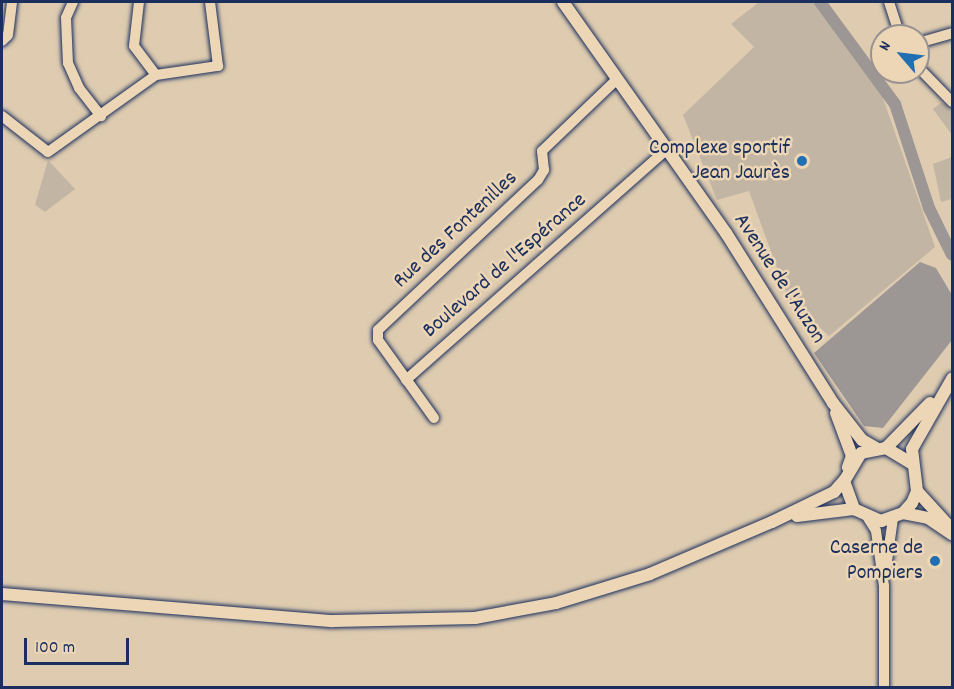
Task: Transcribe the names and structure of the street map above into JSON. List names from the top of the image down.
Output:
{
  "streets": {
    "main road": ["Avenue de l'Auzon"],
    "street": ["Rue des Fontenilles", "Boulevard de l'Espérance"]
  },
  "crossings": [
    ["Rue des Fontenilles", "Boulevard de l'Espérance"],
    ["Rue des Fontenilles", "Avenue de l'Auzon"],
    ["Boulevard de l'Espérance", "Avenue de l'Auzon"]
  ],
  "places": ["Complexe sportif Jean Jaurès", "Caserne de Pompiers"],
  "scale_bar": "100 m",
  "north": "top left"
}
